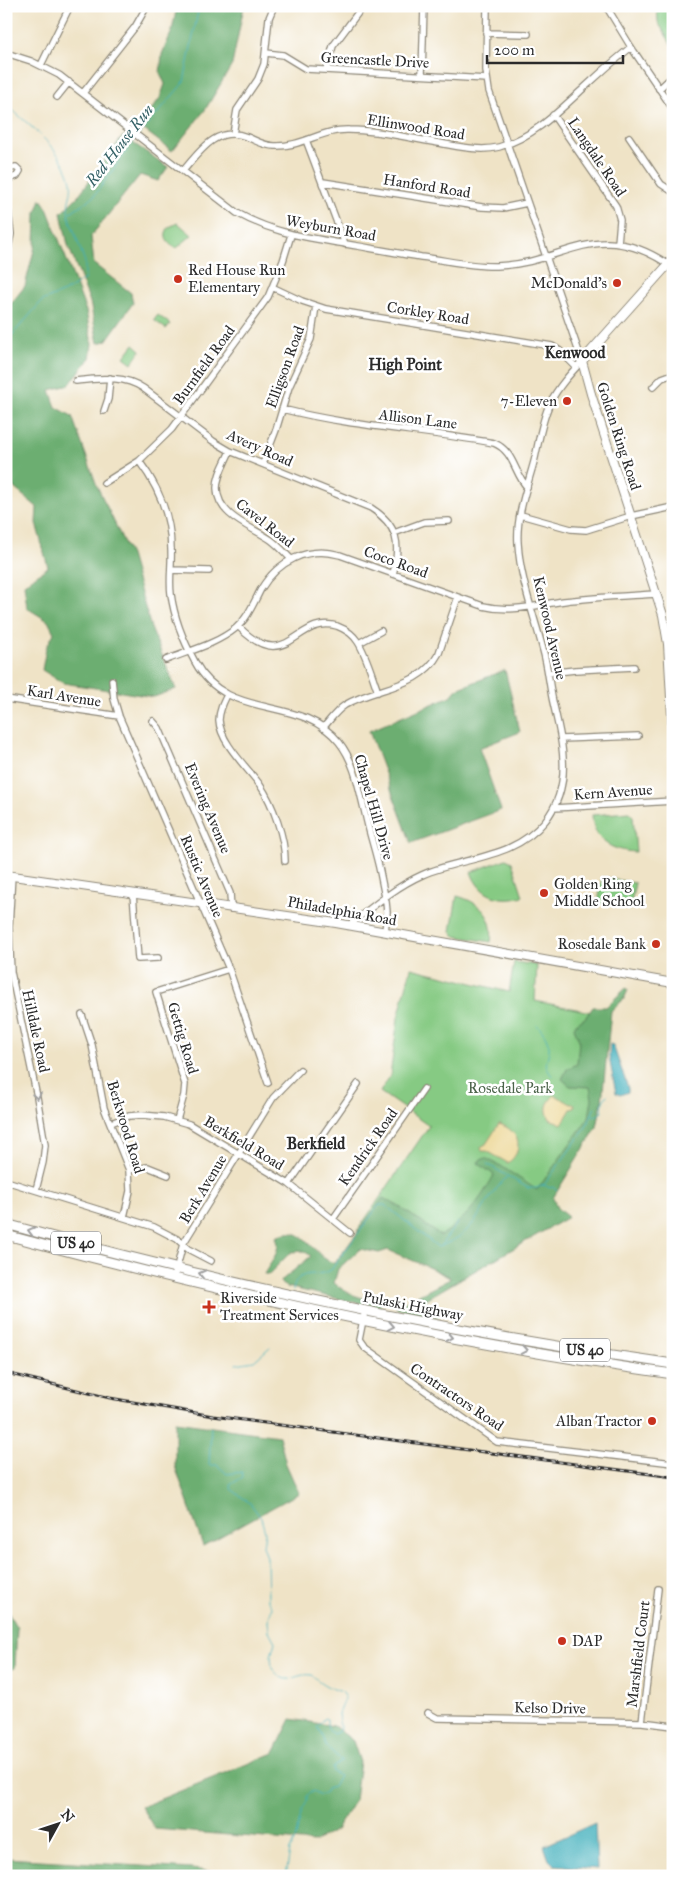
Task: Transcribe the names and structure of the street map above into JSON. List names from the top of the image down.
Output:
{
  "streets": {
    "highway": ["US 40", "Pulaski Highway"],
    "main road": ["Golden Ring Road", "Kenwood Avenue", "Philadelphia Road"],
    "street": [
      "Greencastle Drive",
      "Ellinwood Road",
      "Langdale Road",
      "Hanford Road",
      "Weyburn Road",
      "Corkley Road",
      "Burnfield Road",
      "Elligson Road",
      "Allison Lane",
      "Avery Road",
      "Cavel Road",
      "Coco Road",
      "Karl Avenue",
      "Kern Avenue",
      "Chapel Hill Drive",
      "Evering Avenue",
      "Rustic Avenue",
      "Hilldale Road",
      "Gettig Road",
      "Berkwood Road",
      "Berkfield Road",
      "Kendrick Road",
      "Berk Avenue",
      "Contractors Road",
      "Marshfield Court",
      "Kelso Drive"
    ]
  },
  "crossings": [
    ["Greencastle Drive", "Golden Ring Road"],
    ["Ellinwood Road", "Langdale Road"],
    ["Ellinwood Road", "Golden Ring Road"],
    ["Langdale Road", "Weyburn Road"],
    ["Hanford Road", "Golden Ring Road"],
    ["Weyburn Road", "Burnfield Road"],
    ["Weyburn Road", "Golden Ring Road"],
    ["Weyburn Road", "Kenwood Avenue"],
    ["Corkley Road", "Burnfield Road"],
    ["Corkley Road", "Elligson Road"],
    ["Corkley Road", "Golden Ring Road"],
    ["Corkley Road", "Kenwood Avenue"],
    ["Burnfield Road", "Avery Road"],
    ["Burnfield Road", "Chapel Hill Drive"],
    ["Elligson Road", "Allison Lane"],
    ["Elligson Road", "Avery Road"],
    ["Allison Lane", "Kenwood Avenue"],
    ["Golden Ring Road", "Coco Road"],
    ["Golden Ring Road", "Kenwood Avenue"],
    ["Avery Road", "Cavel Road"],
    ["Cavel Road", "Coco Road"],
    ["Coco Road", "Kenwood Avenue"],
    ["Coco Road", "Chapel Hill Drive"],
    ["Kenwood Avenue", "Kern Avenue"],
    ["Kenwood Avenue", "Chapel Hill Drive"],
    ["Kenwood Avenue", "Philadelphia Road"],
    ["Karl Avenue", "Rustic Avenue"],
    ["Chapel Hill Drive", "Philadelphia Road"],
    ["Evering Avenue", "Philadelphia Road"],
    ["Rustic Avenue", "Philadelphia Road"],
    ["Rustic Avenue", "Gettig Road"],
    ["Philadelphia Road", "Hilldale Road"],
    ["Gettig Road", "Berkfield Road"],
    ["Berkwood Road", "Berkfield Road"],
    ["Berkfield Road", "Kendrick Road"],
    ["Berkfield Road", "Berk Avenue"],
    ["Berk Avenue", "Pulaski Highway"],
    ["Pulaski Highway", "Contractors Road"],
    ["Marshfield Court", "Kelso Drive"]
  ],
  "one_way": ["Hilldale Road"],
  "districts": ["Kenwood", "High Point", "Berkfield"],
  "water": ["Red House Run"],
  "parks": ["Rosedale Park"],
  "places": {
    "other": [
      "Red House Run Elementary",
      "McDonald's",
      "7-Eleven",
      "Golden Ring Middle School",
      "Rosedale Bank",
      "Alban Tractor",
      "DAP"
    ],
    "health": ["Riverside Treatment Services"]
  },
  "scale_bar": "200 m",
  "north": "top right"
}
